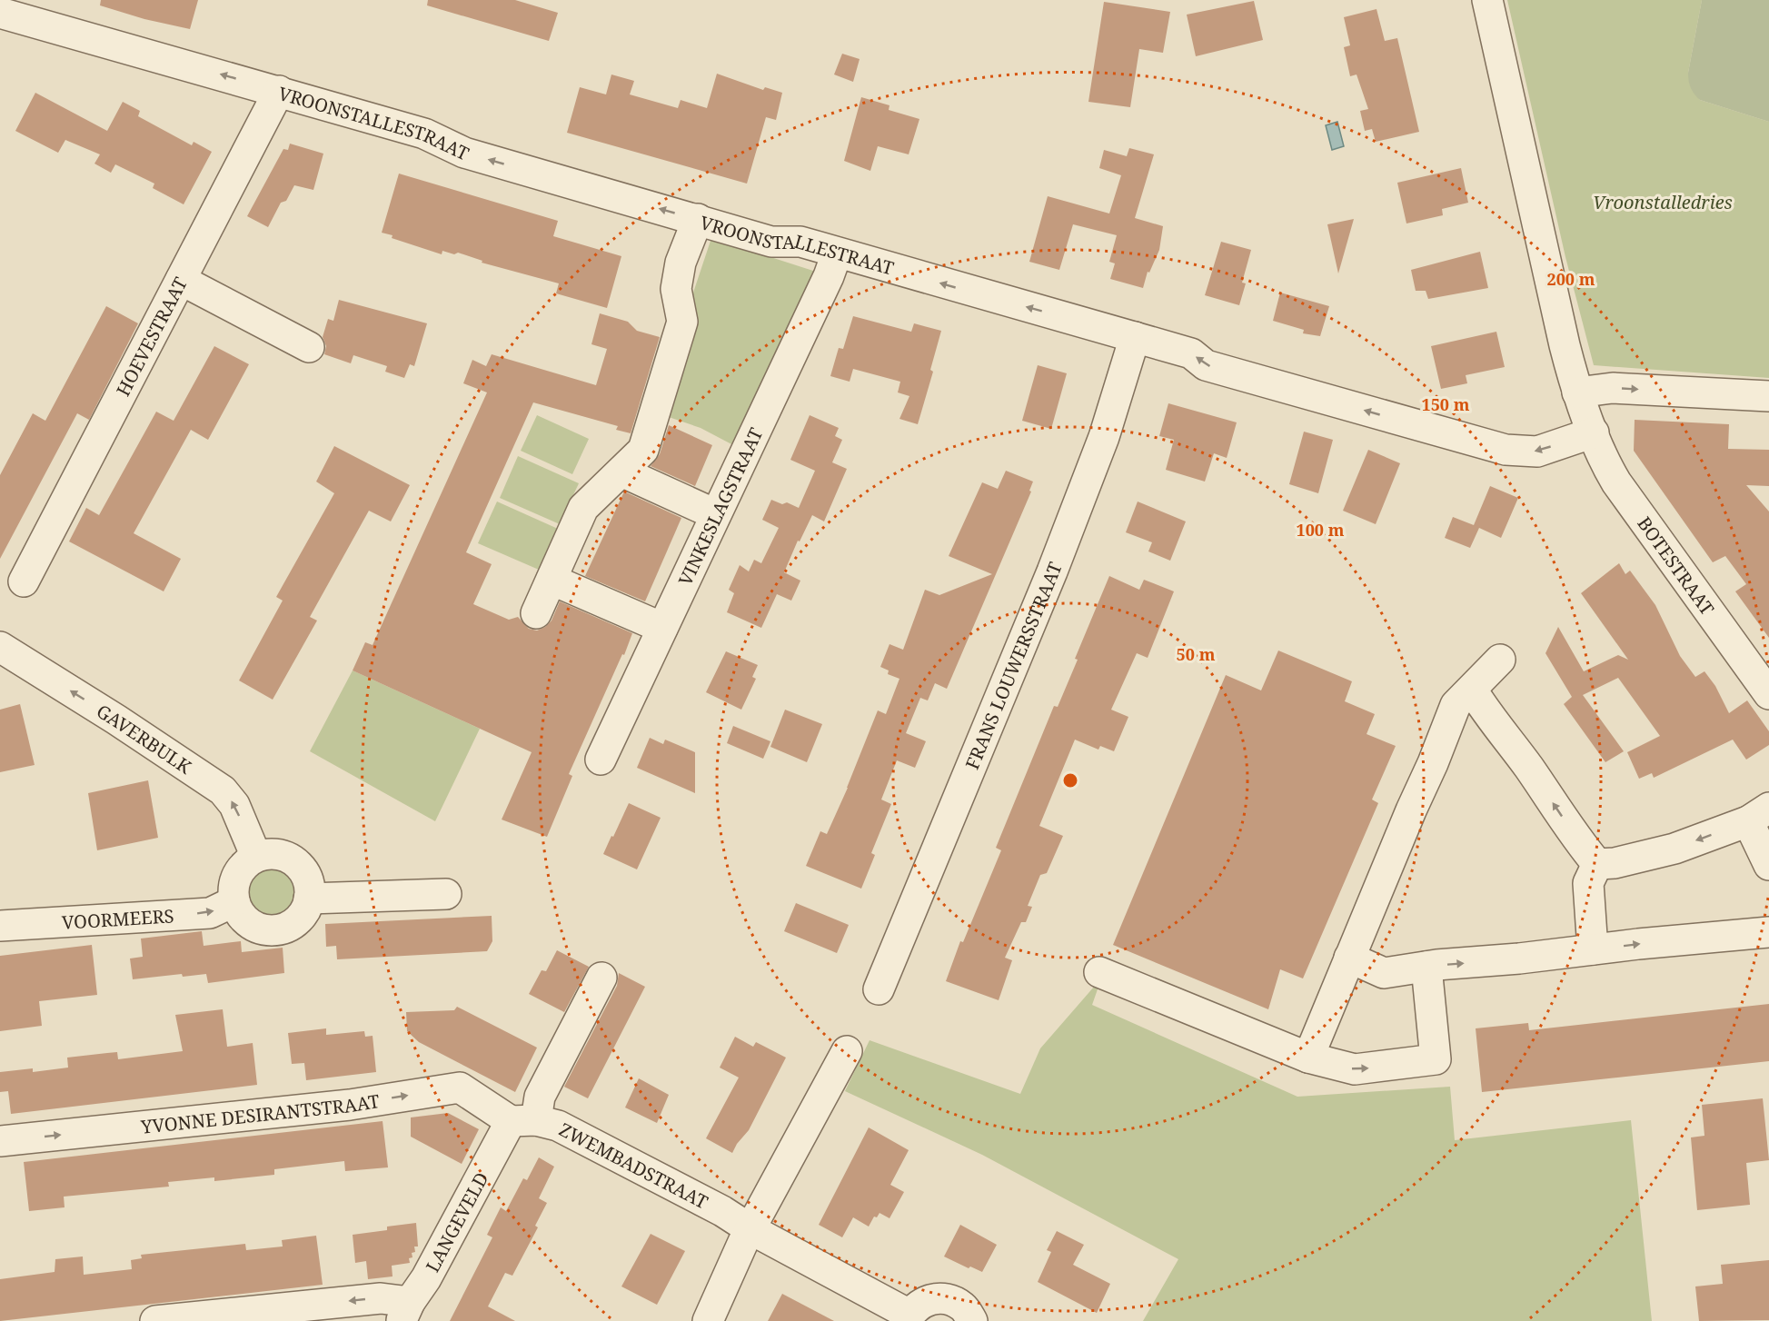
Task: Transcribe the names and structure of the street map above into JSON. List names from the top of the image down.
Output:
{
  "streets": {
    "street": [
      "VROONSTALLESTRAAT",
      "HOEVESTRAAT",
      "VINKESLAGSTRAAT",
      "BOTESTRAAT",
      "FRANS LOUWERSSTRAAT",
      "GAVERBULK",
      "VOORMEERS",
      "YVONNE DESIRANTSTRAAT",
      "ZWEMBADSTRAAT",
      "LANGEVELD"
    ]
  },
  "crossings": [
    ["VROONSTALLESTRAAT", "HOEVESTRAAT"],
    ["VROONSTALLESTRAAT", "VINKESLAGSTRAAT"],
    ["VROONSTALLESTRAAT", "BOTESTRAAT"],
    ["VROONSTALLESTRAAT", "FRANS LOUWERSSTRAAT"],
    ["GAVERBULK", "VOORMEERS"],
    ["YVONNE DESIRANTSTRAAT", "ZWEMBADSTRAAT"],
    ["YVONNE DESIRANTSTRAAT", "LANGEVELD"],
    ["ZWEMBADSTRAAT", "LANGEVELD"]
  ],
  "one_way": ["VROONSTALLESTRAAT", "GAVERBULK", "VOORMEERS"],
  "parks": ["Vroonstalledries"],
  "rings": [
    "200 m",
    "150 m",
    "100 m",
    "50 m"
  ]
}
